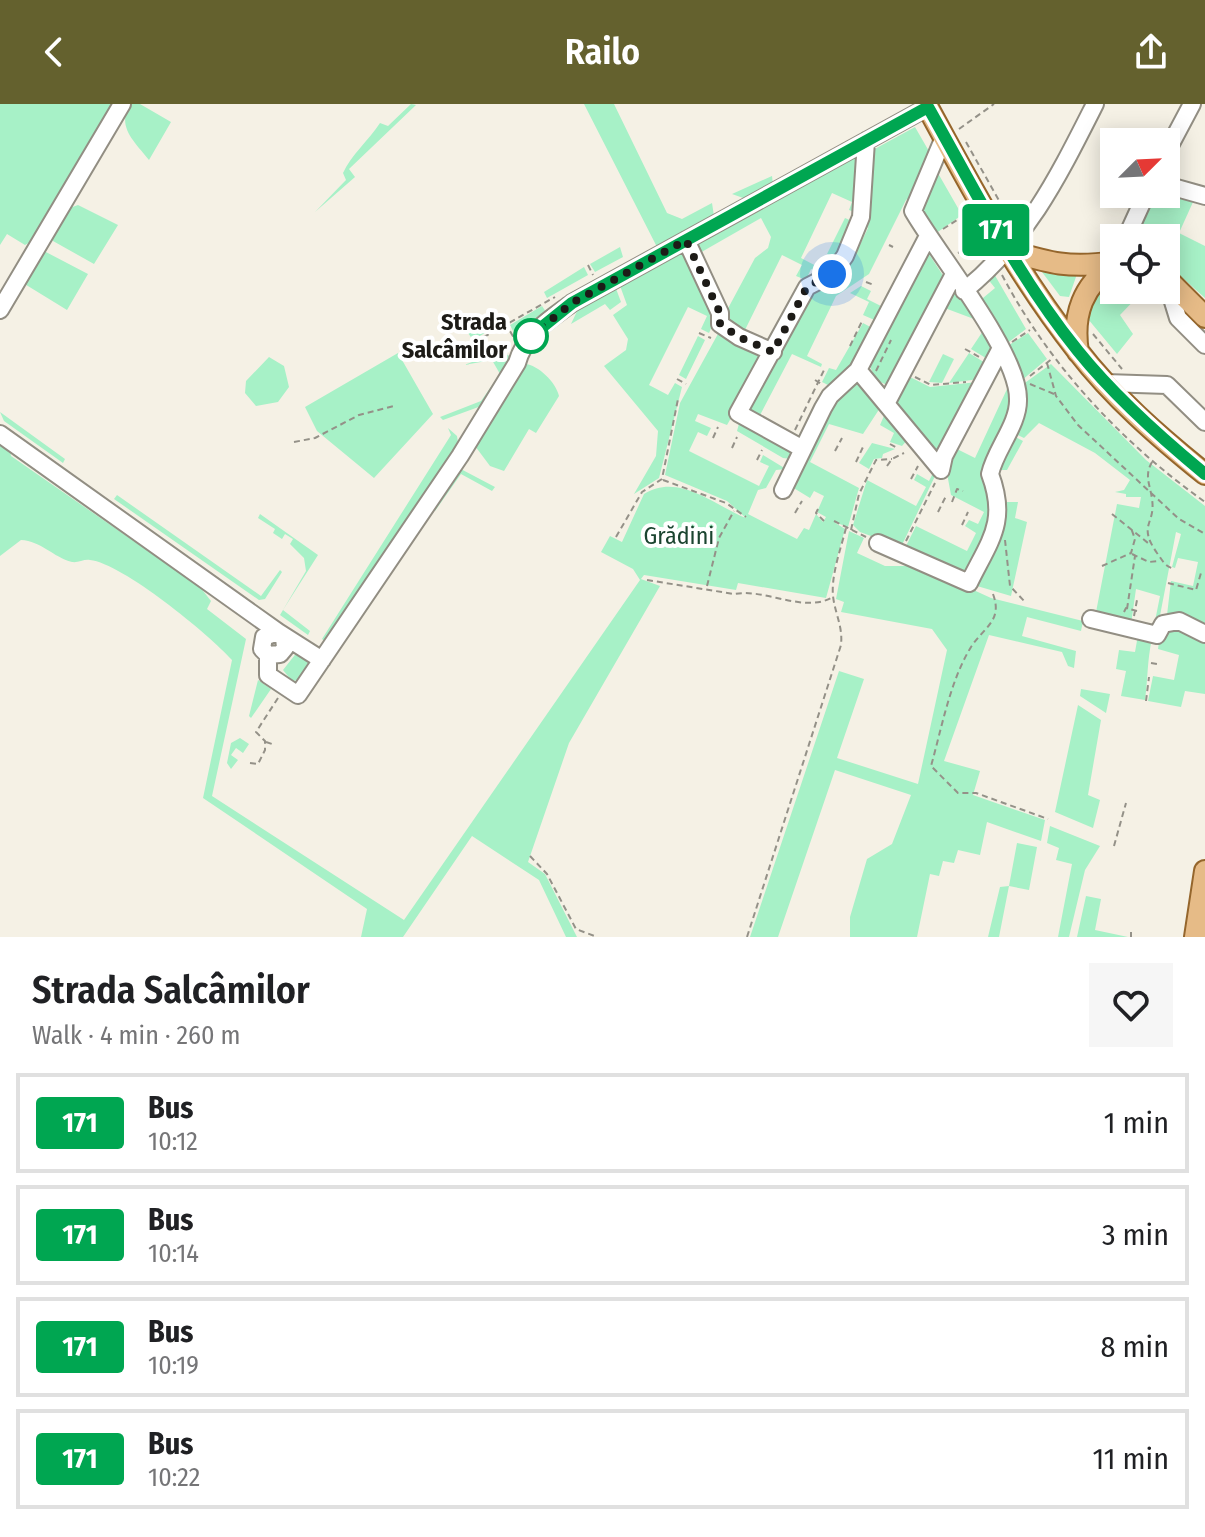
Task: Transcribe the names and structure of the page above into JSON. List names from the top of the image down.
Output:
{
  "parks": ["Grădini"],
  "places": ["Strada Salcâmilor"],
  "lines": ["bus line 171"],
  "north": "top right",
  "page": {
    "header": "Railo",
    "on_map": "171",
    "heading": ["Strada Salcâmilor", "Walk · 4 min · 260 m"],
    "list": [
      {
        "mark": "171",
        "name": "Bus",
        "note": "10:12",
        "value": "1 min"
      },
      {
        "mark": "171",
        "name": "Bus",
        "note": "10:14",
        "value": "3 min"
      },
      {
        "mark": "171",
        "name": "Bus",
        "note": "10:19",
        "value": "8 min"
      },
      {
        "mark": "171",
        "name": "Bus",
        "note": "10:22",
        "value": "11 min"
      }
    ]
  }
}
